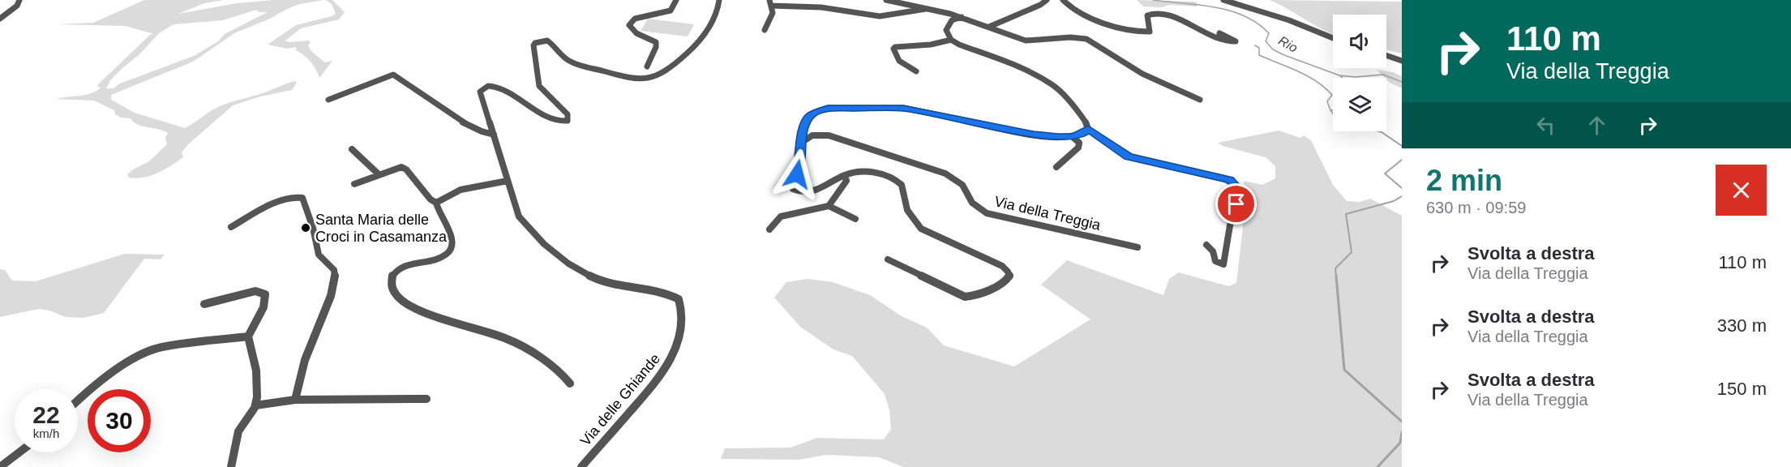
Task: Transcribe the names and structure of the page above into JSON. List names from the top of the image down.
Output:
{
  "streets": {
    "street": ["Via della Treggia", "Via delle Ghiande"]
  },
  "water": ["Rio"],
  "places": ["Santa Maria delle Croci in Casamanza"],
  "page": {
    "turn": ["110 m", "Via della Treggia"],
    "heading": ["2 min", "630 m · 09:59"],
    "list": [
      {
        "name": "Svolta a destra",
        "note": "Via della Treggia",
        "value": "110 m"
      },
      {
        "name": "Svolta a destra",
        "note": "Via della Treggia",
        "value": "330 m"
      },
      {
        "name": "Svolta a destra",
        "note": "Via della Treggia",
        "value": "150 m"
      }
    ],
    "speed": "22 km/h",
    "limit": "30"
  }
}
